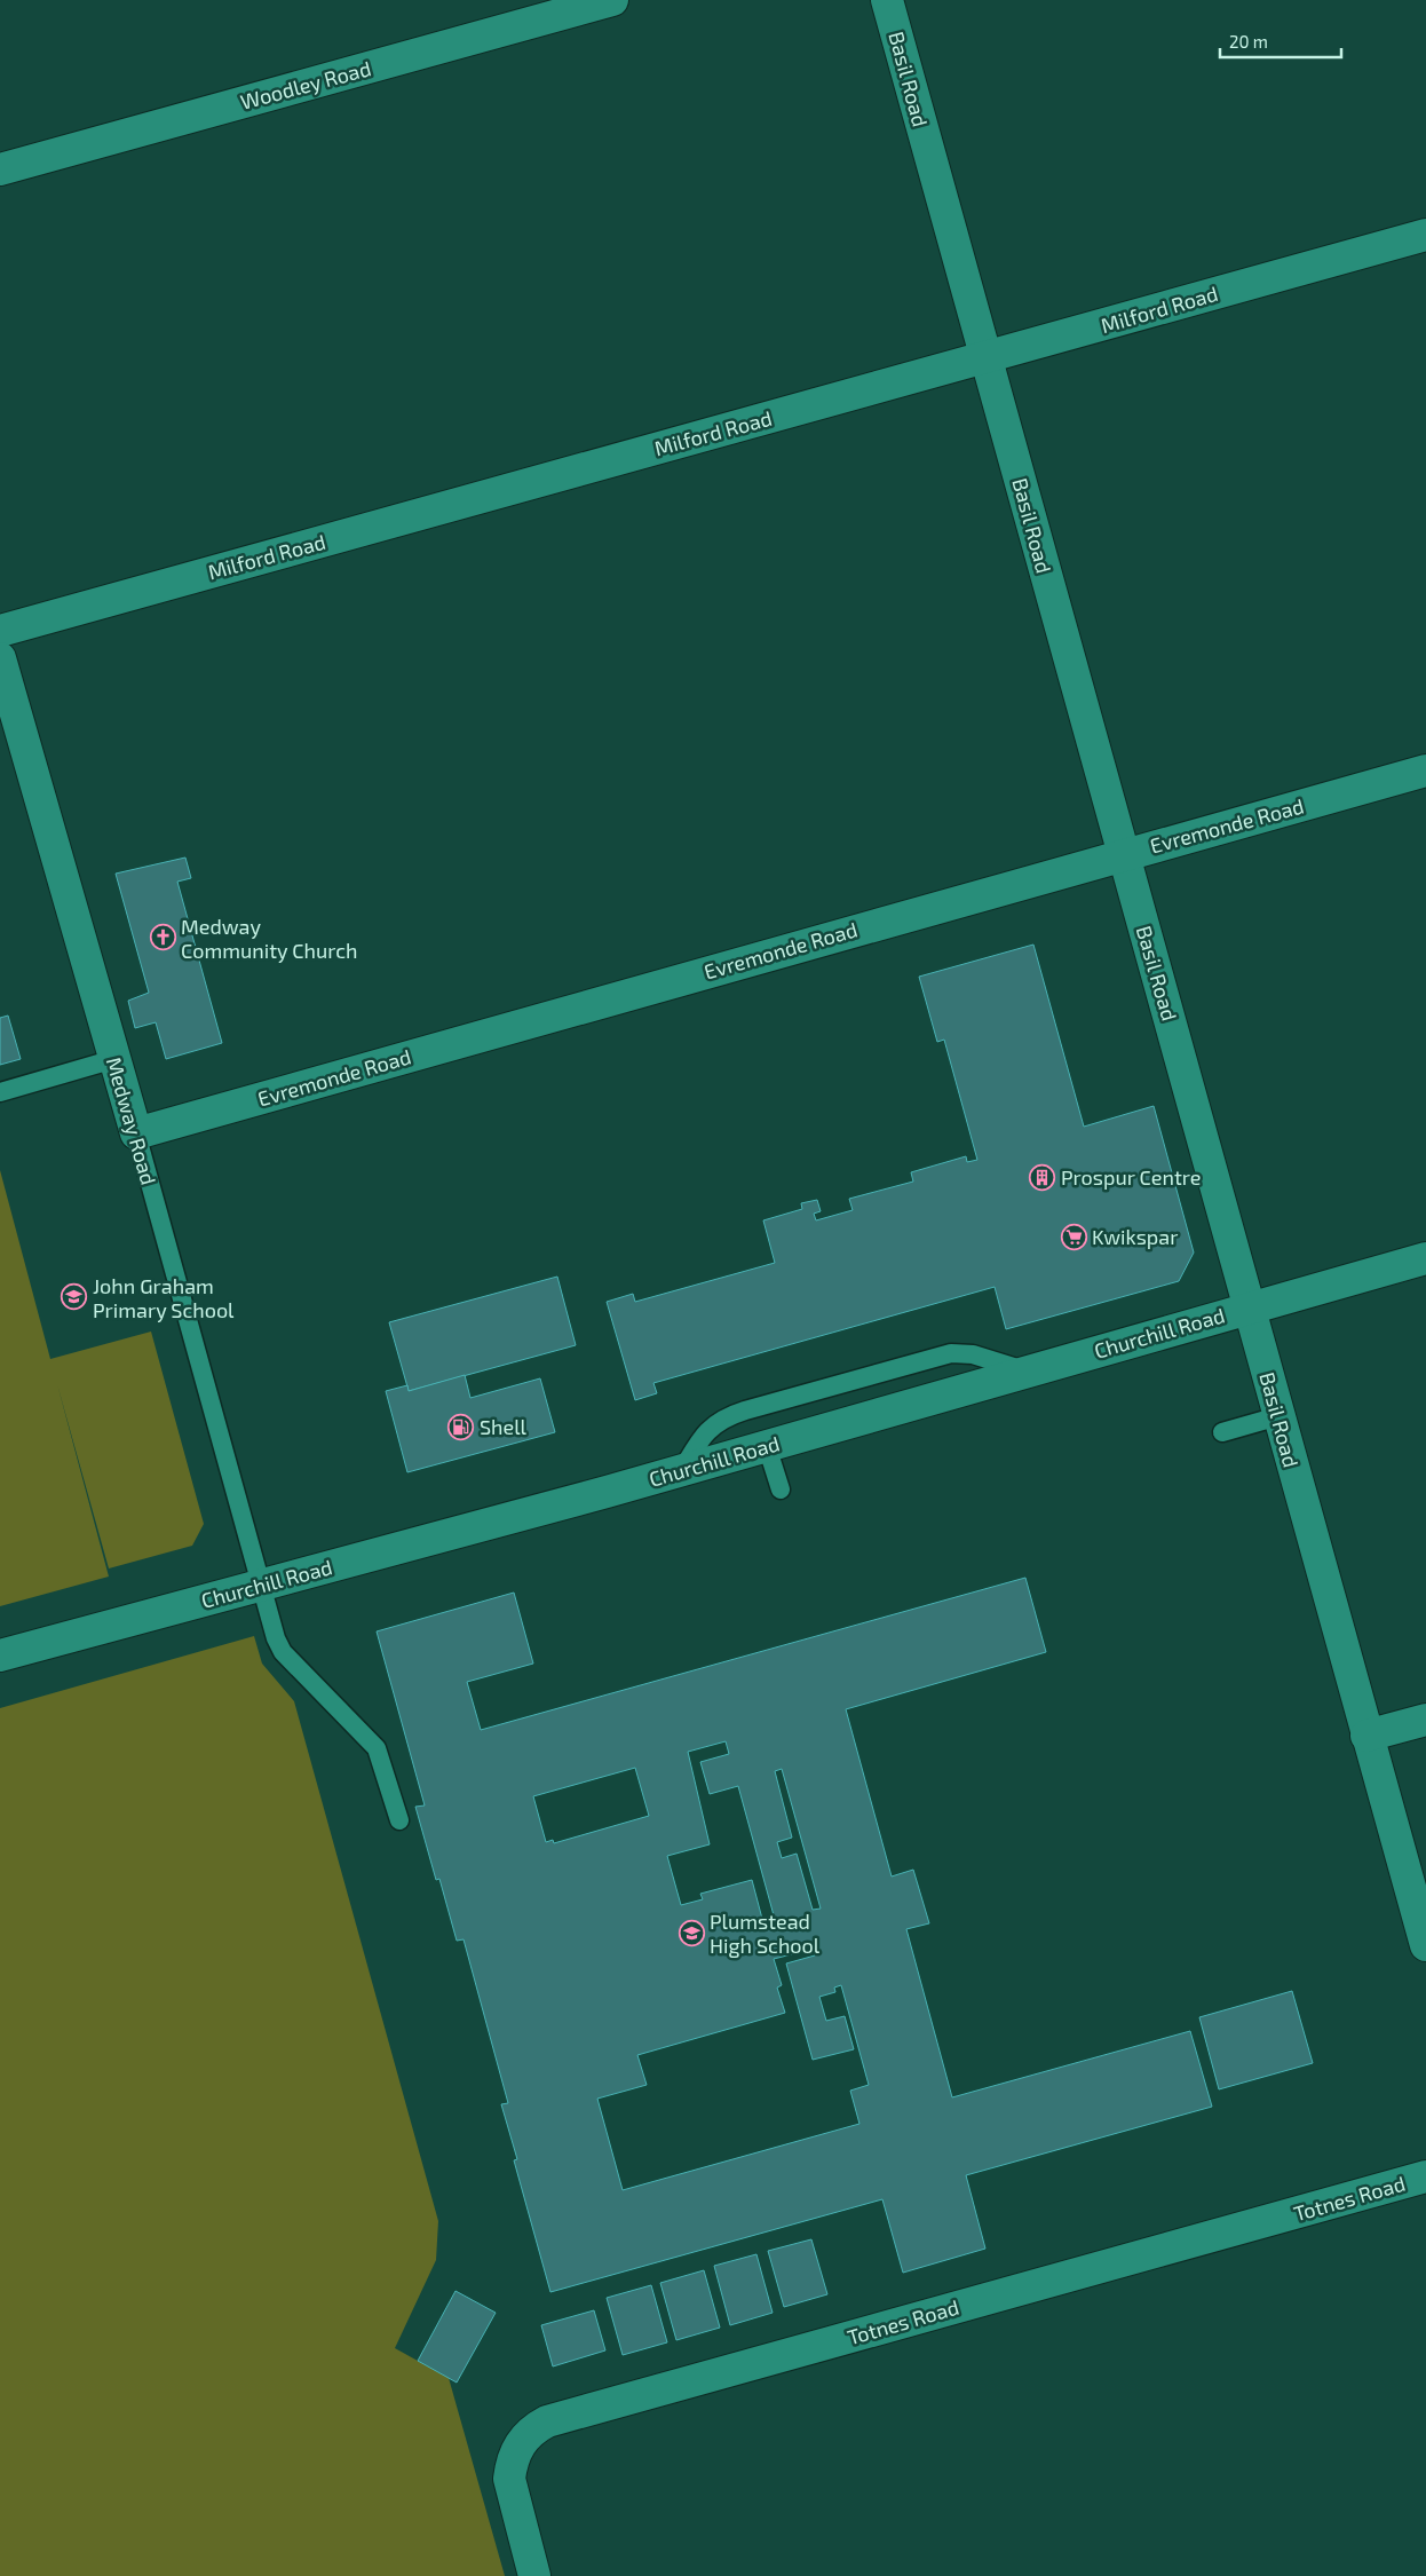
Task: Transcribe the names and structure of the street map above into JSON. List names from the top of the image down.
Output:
{
  "streets": {
    "street": [
      "Basil Road",
      "Woodley Road",
      "Milford Road",
      "Evremonde Road",
      "Medway Road",
      "Churchill Road",
      "Totnes Road"
    ]
  },
  "crossings": [
    ["Basil Road", "Milford Road"],
    ["Basil Road", "Evremonde Road"],
    ["Basil Road", "Churchill Road"],
    ["Evremonde Road", "Medway Road"],
    ["Medway Road", "Churchill Road"]
  ],
  "places": {
    "church": ["Medway Community Church"],
    "building": ["Prospur Centre"],
    "supermarket": ["Kwikspar"],
    "school or university": ["John Graham Primary School", "Plumstead High School"],
    "fuel station": ["Shell"]
  },
  "scale_bar": "20 m"
}
